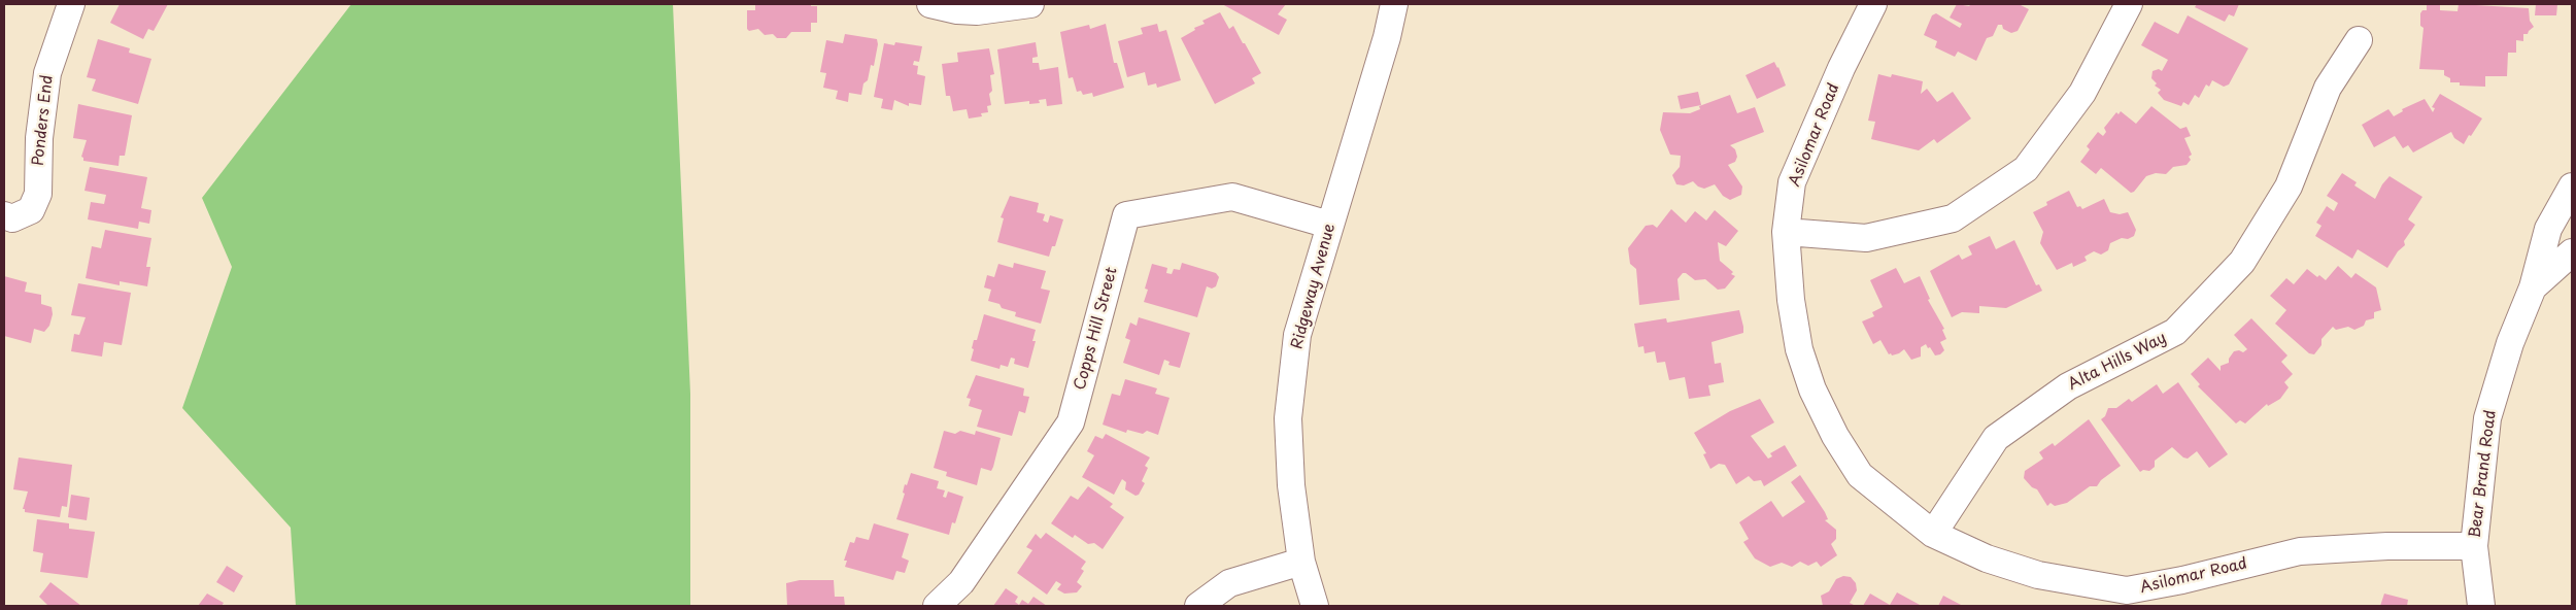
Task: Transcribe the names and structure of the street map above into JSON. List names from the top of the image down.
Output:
{
  "streets": {
    "street": [
      "Ponders End",
      "Asilomar Road",
      "Ridgeway Avenue",
      "Copps Hill Street",
      "Alta Hills Way",
      "Bear Brand Road"
    ]
  },
  "crossings": [
    ["Asilomar Road", "Alta Hills Way"],
    ["Asilomar Road", "Bear Brand Road"],
    ["Ridgeway Avenue", "Copps Hill Street"]
  ]
}
